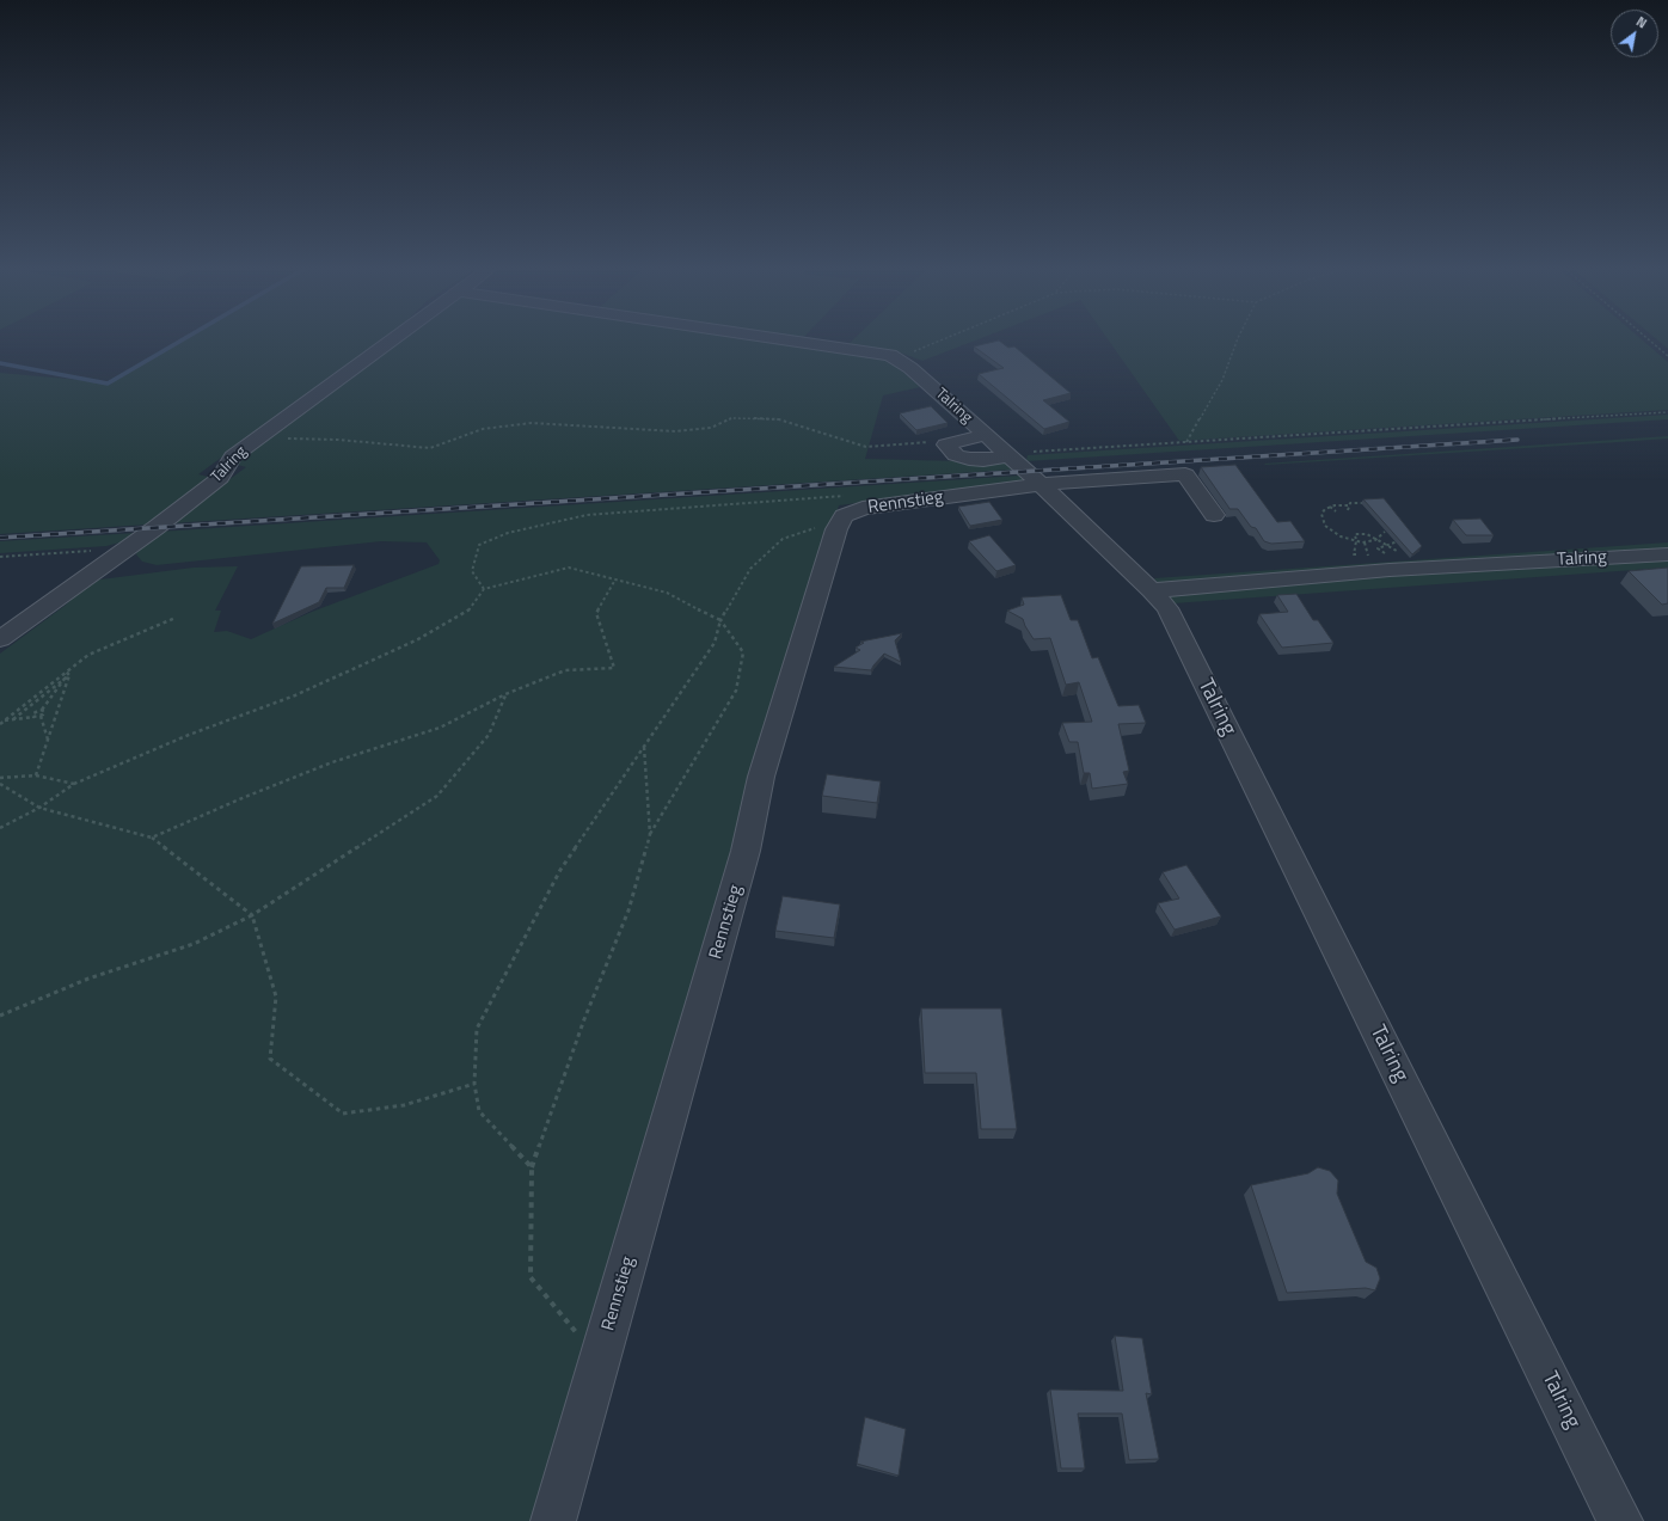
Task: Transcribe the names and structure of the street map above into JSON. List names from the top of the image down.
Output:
{
  "streets": {
    "street": ["Talring", "Rennstieg"]
  },
  "crossings": [
    ["Talring", "Rennstieg"]
  ],
  "north": "top right"
}
